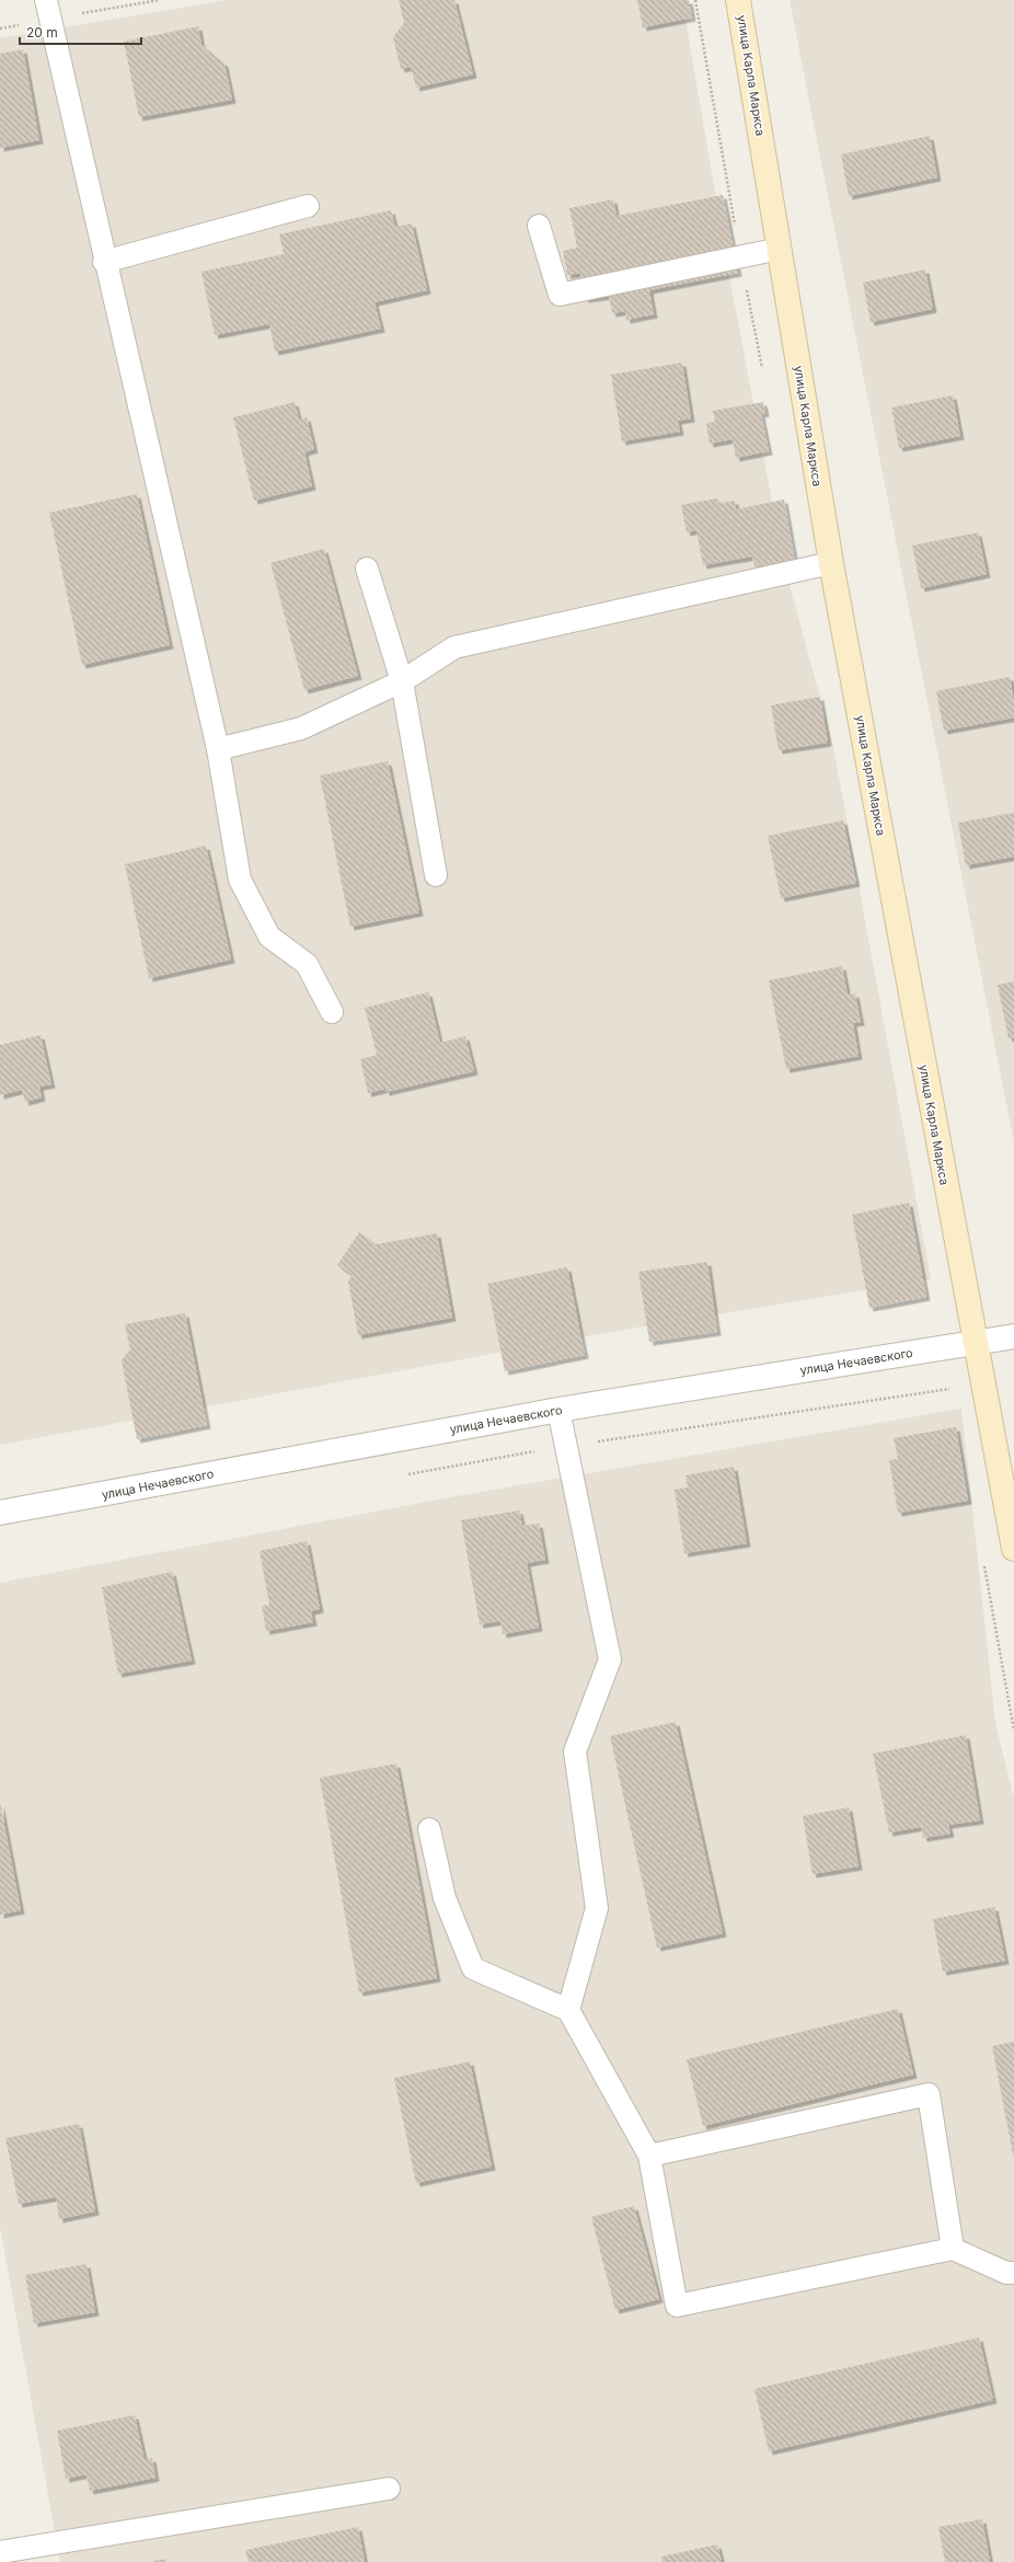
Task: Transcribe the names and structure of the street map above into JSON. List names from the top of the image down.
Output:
{
  "streets": {
    "main road": ["улица Карла Маркса"],
    "street": ["улица Нечаевского"]
  },
  "crossings": [
    ["улица Карла Маркса", "улица Нечаевского"]
  ],
  "scale_bar": "20 m"
}
